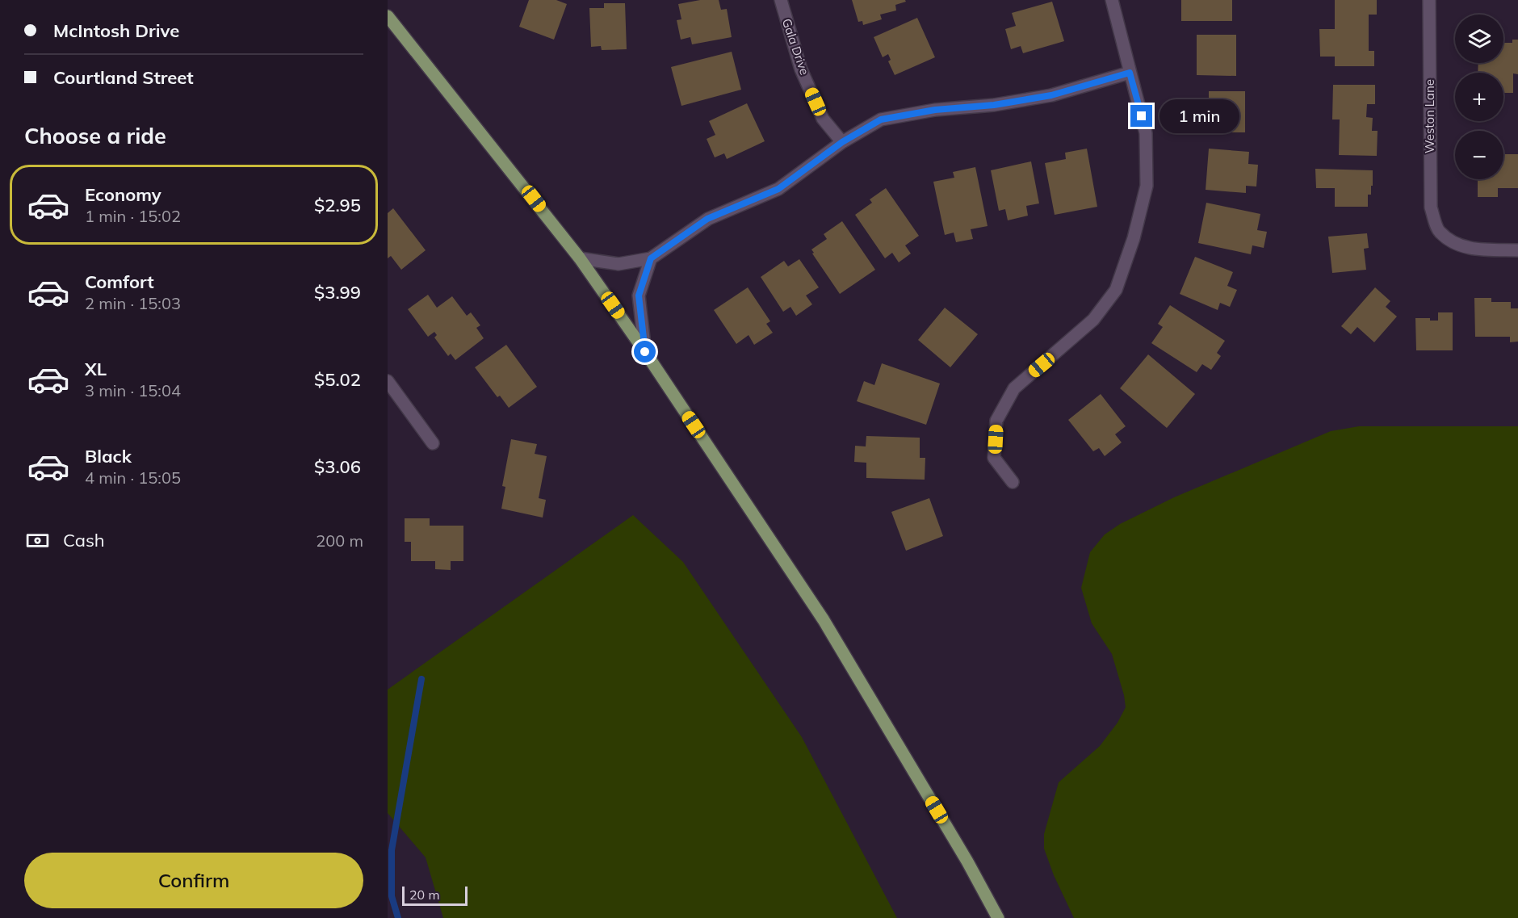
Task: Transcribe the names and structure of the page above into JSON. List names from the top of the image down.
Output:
{
  "streets": {
    "street": ["Gala Drive", "Weston Lane"]
  },
  "scale_bar": "20 m",
  "page": {
    "banner": ["McIntosh Drive", "Courtland Street"],
    "map_buttons": ["+", "−"],
    "bubble": "1 min",
    "heading": "Choose a ride",
    "list": [
      {
        "name": "Economy",
        "note": "1 min · 15:02",
        "value": "$2.95"
      },
      {
        "name": "Comfort",
        "note": "2 min · 15:03",
        "value": "$3.99"
      },
      {
        "name": "XL",
        "note": "3 min · 15:04",
        "value": "$5.02"
      },
      {
        "name": "Black",
        "note": "4 min · 15:05",
        "value": "$3.06"
      }
    ],
    "pay": ["Cash", "200 m"],
    "buttons": "Confirm",
    "scale": "20 m"
  }
}
